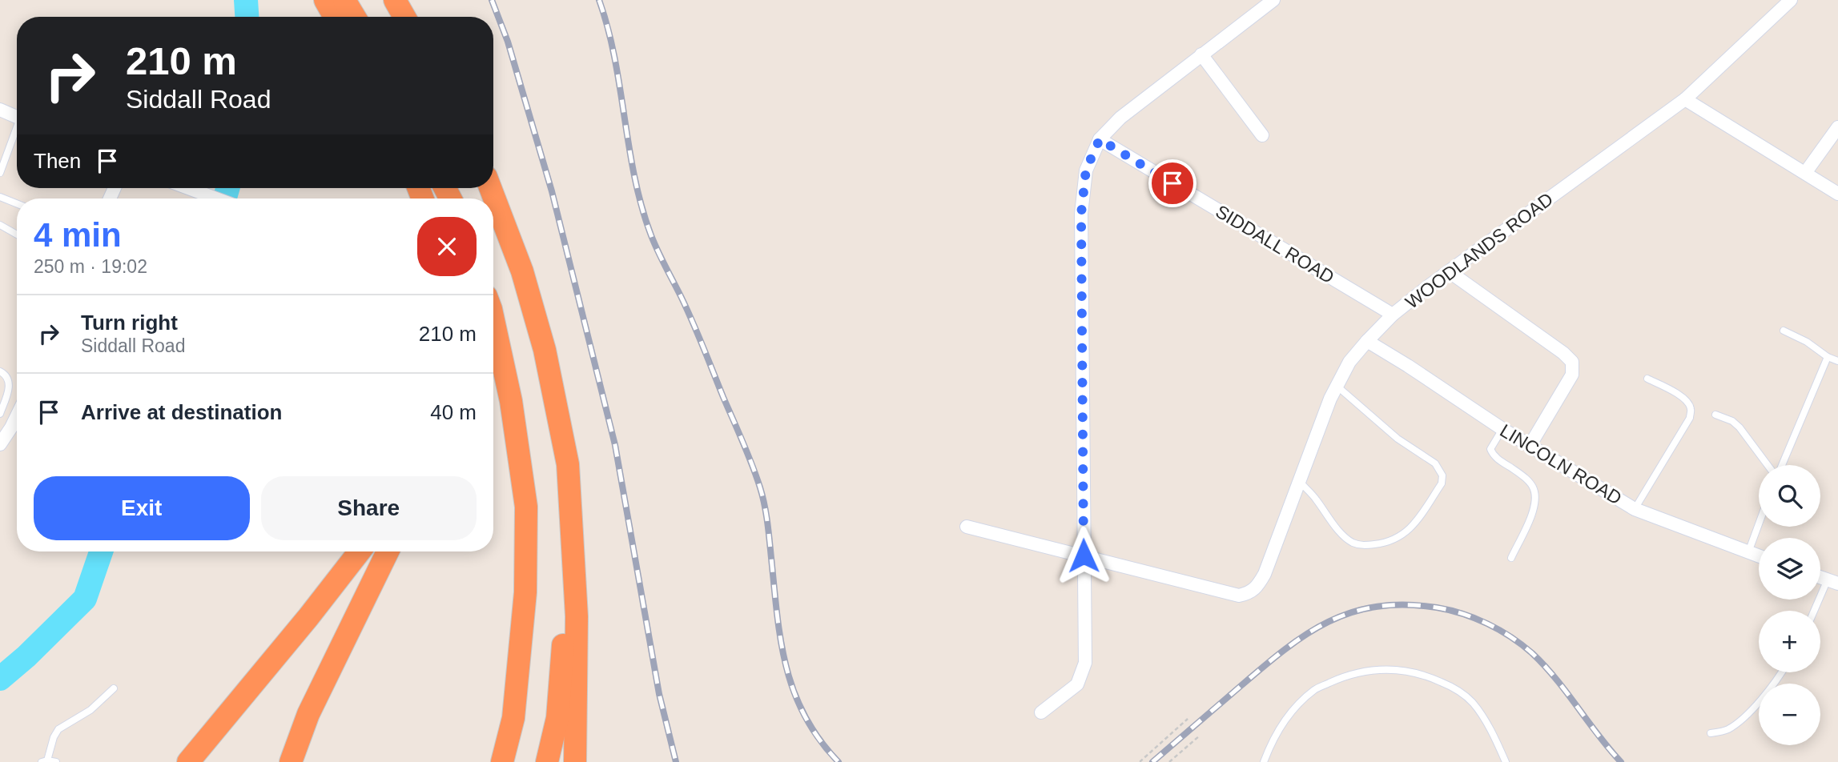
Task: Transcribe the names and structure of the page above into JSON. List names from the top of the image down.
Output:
{
  "streets": {
    "street": ["SIDDALL ROAD", "WOODLANDS ROAD", "LINCOLN ROAD"]
  },
  "crossings": [
    ["SIDDALL ROAD", "WOODLANDS ROAD"],
    ["WOODLANDS ROAD", "LINCOLN ROAD"]
  ],
  "page": {
    "turn": ["210 m", "Siddall Road"],
    "then": "Then",
    "heading": ["4 min", "250 m · 19:02"],
    "list": [
      {
        "name": "Turn right",
        "note": "Siddall Road",
        "value": "210 m"
      },
      {
        "name": "Arrive at destination",
        "value": "40 m"
      }
    ],
    "map_buttons": ["+", "−"],
    "buttons": ["Exit", "Share"]
  }
}
